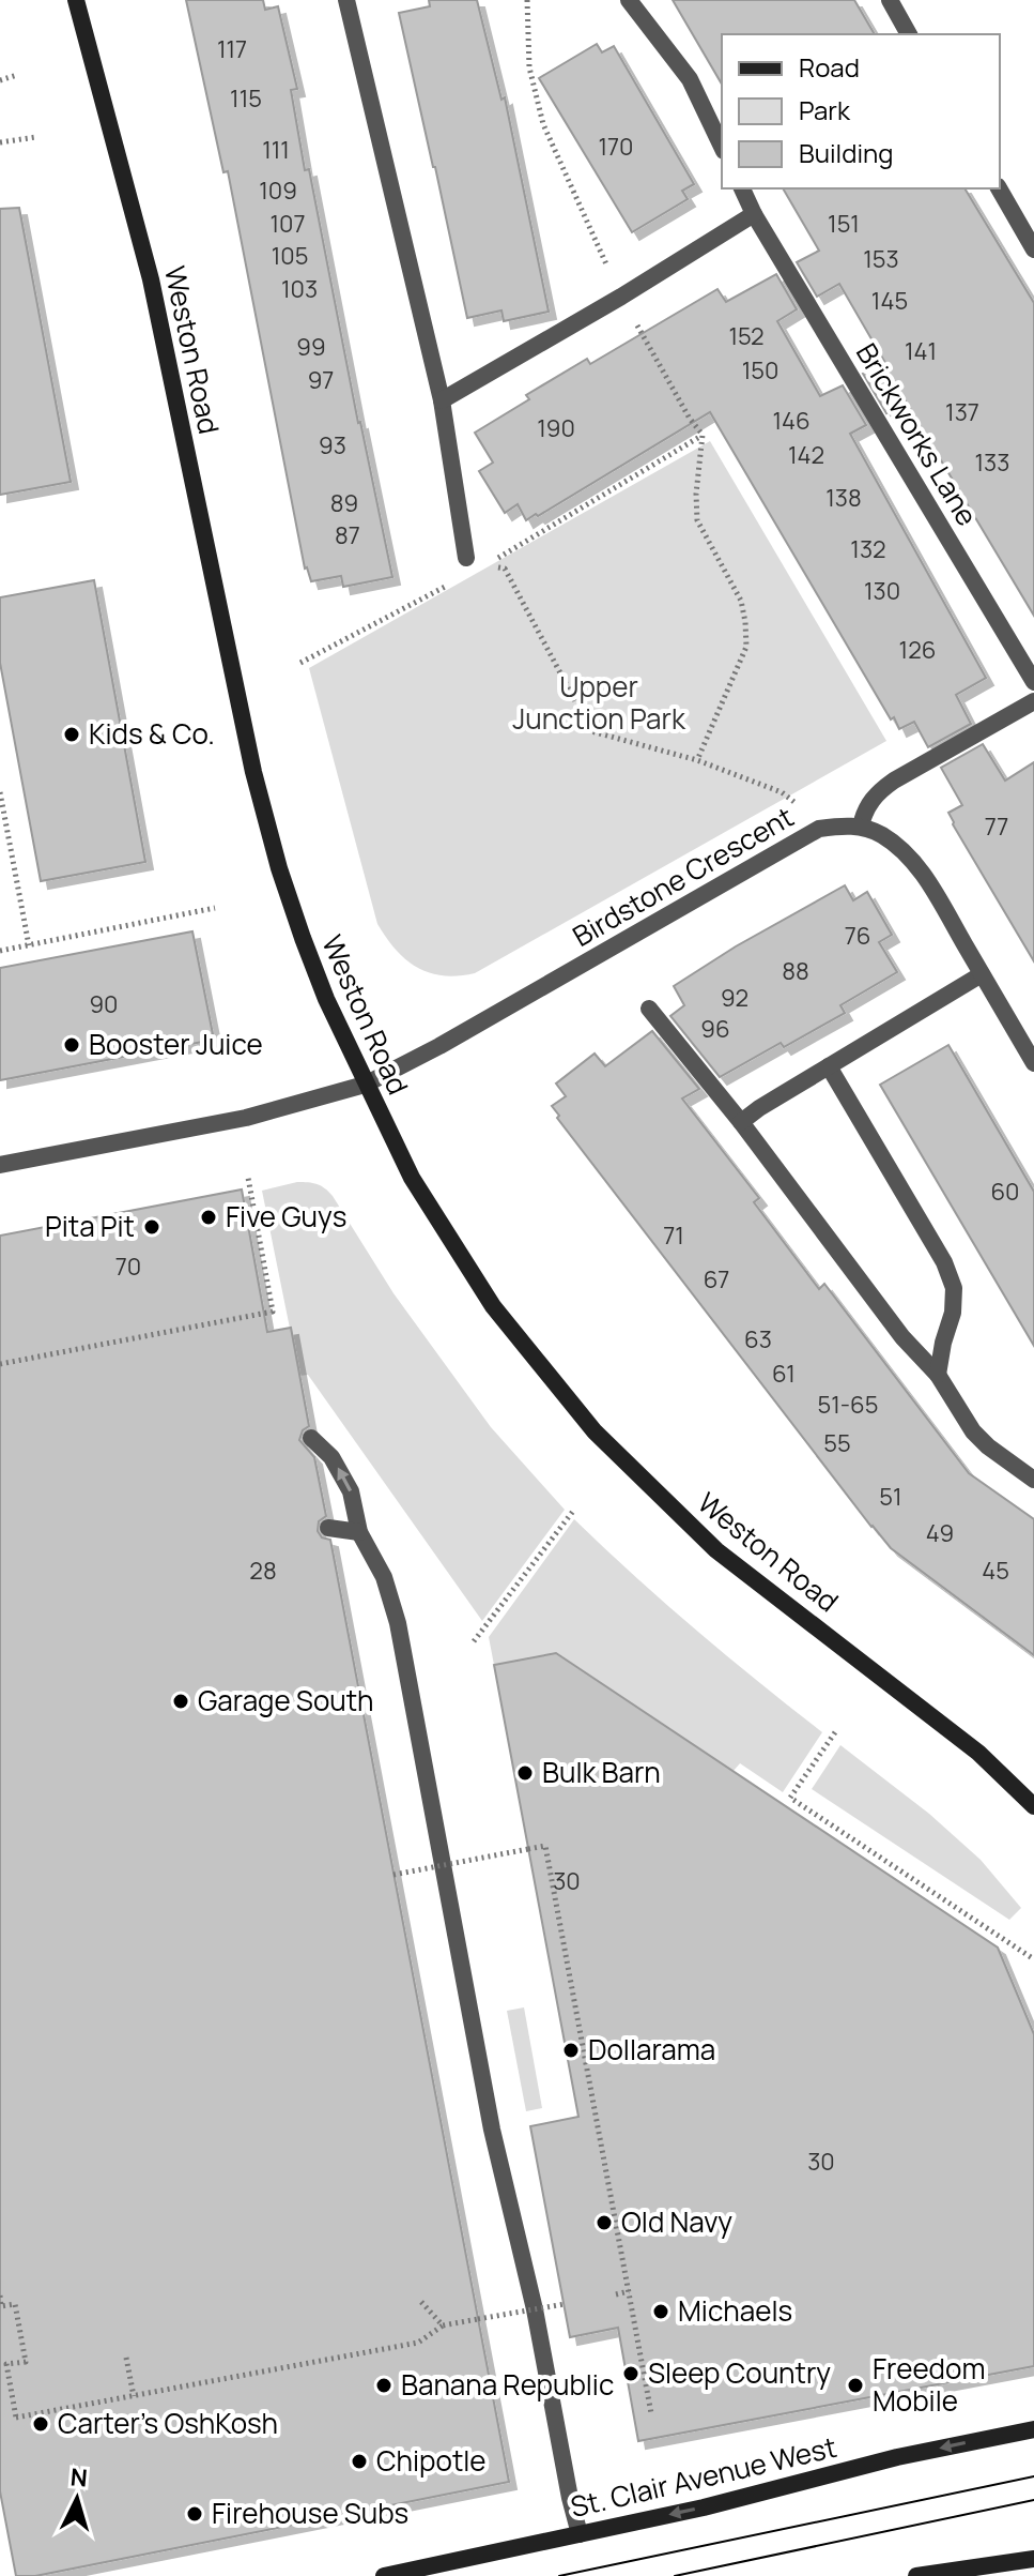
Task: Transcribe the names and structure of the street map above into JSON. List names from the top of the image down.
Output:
{
  "streets": {
    "main road": ["Weston Road", "St. Clair Avenue West"],
    "street": ["Brickworks Lane", "Birdstone Crescent"]
  },
  "crossings": [
    ["Weston Road", "Birdstone Crescent"]
  ],
  "one_way": ["St. Clair Avenue West"],
  "parks": ["Upper Junction Park"],
  "places": [
    "Kids & Co.",
    "Booster Juice",
    "Five Guys",
    "Pita Pit",
    "Garage South",
    "Bulk Barn",
    "Dollarama",
    "Old Navy",
    "Michaels",
    "Sleep Country",
    "Banana Republic",
    "Freedom Mobile",
    "Carter's OshKosh",
    "Chipotle",
    "Firehouse Subs"
  ],
  "house_numbers": [
    "117",
    "115",
    "170",
    "111",
    "109",
    "107",
    "151",
    "105",
    "153",
    "103",
    "145",
    "152",
    "99",
    "141",
    "150",
    "97",
    "137",
    "146",
    "190",
    "93",
    "142",
    "133",
    "138",
    "89",
    "87",
    "132",
    "130",
    "126",
    "77",
    "76",
    "88",
    "92",
    "90",
    "96",
    "60",
    "71",
    "70",
    "67",
    "63",
    "61",
    "51-65",
    "55",
    "51",
    "49",
    "28",
    "45",
    "30",
    "30"
  ],
  "legend": ["Road", "Park", "Building"],
  "north": "top"
}
